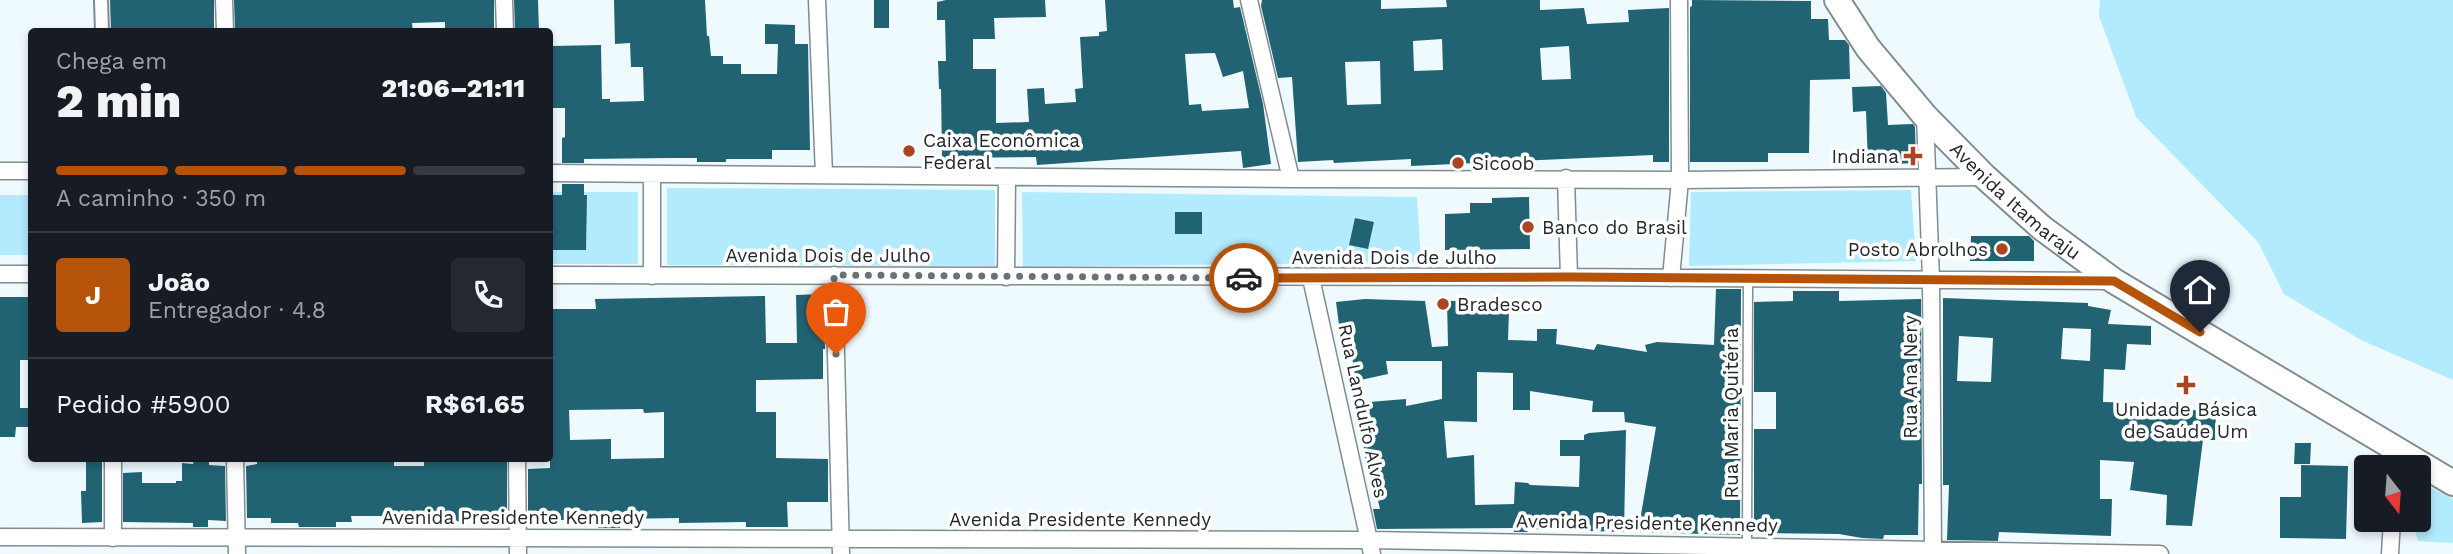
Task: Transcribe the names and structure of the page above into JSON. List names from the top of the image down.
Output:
{
  "streets": {
    "main road": ["Avenida Itamaraju"],
    "street": [
      "Avenida Dois de Julho",
      "Rua Ana Nery",
      "Rua Landulfo Alves",
      "Avenida Presidente Kennedy"
    ],
    "lane": ["Rua Maria Quitéria"]
  },
  "crossings": [
    ["Avenida Itamaraju", "Avenida Dois de Julho"],
    ["Avenida Itamaraju", "Rua Ana Nery"],
    ["Avenida Dois de Julho", "Rua Ana Nery"],
    ["Avenida Dois de Julho", "Rua Landulfo Alves"],
    ["Avenida Dois de Julho", "Rua Maria Quitéria"],
    ["Rua Ana Nery", "Avenida Presidente Kennedy"],
    ["Rua Landulfo Alves", "Avenida Presidente Kennedy"],
    ["Rua Maria Quitéria", "Avenida Presidente Kennedy"]
  ],
  "places": {
    "other": [
      "Caixa Econômica Federal",
      "Sicoob",
      "Banco do Brasil",
      "Posto Abrolhos",
      "Bradesco"
    ],
    "health": ["Indiana", "Unidade Básica de Saúde Um"]
  },
  "north": "bottom",
  "page": {
    "heading": ["2 min", "Chega em", "21:06–21:11"],
    "panel": [
      "João",
      "Entregador · 4.8",
      "Pedido #5900",
      "R$61.65"
    ],
    "bar": "A caminho · 350 m",
    "round": "J"
  }
}
